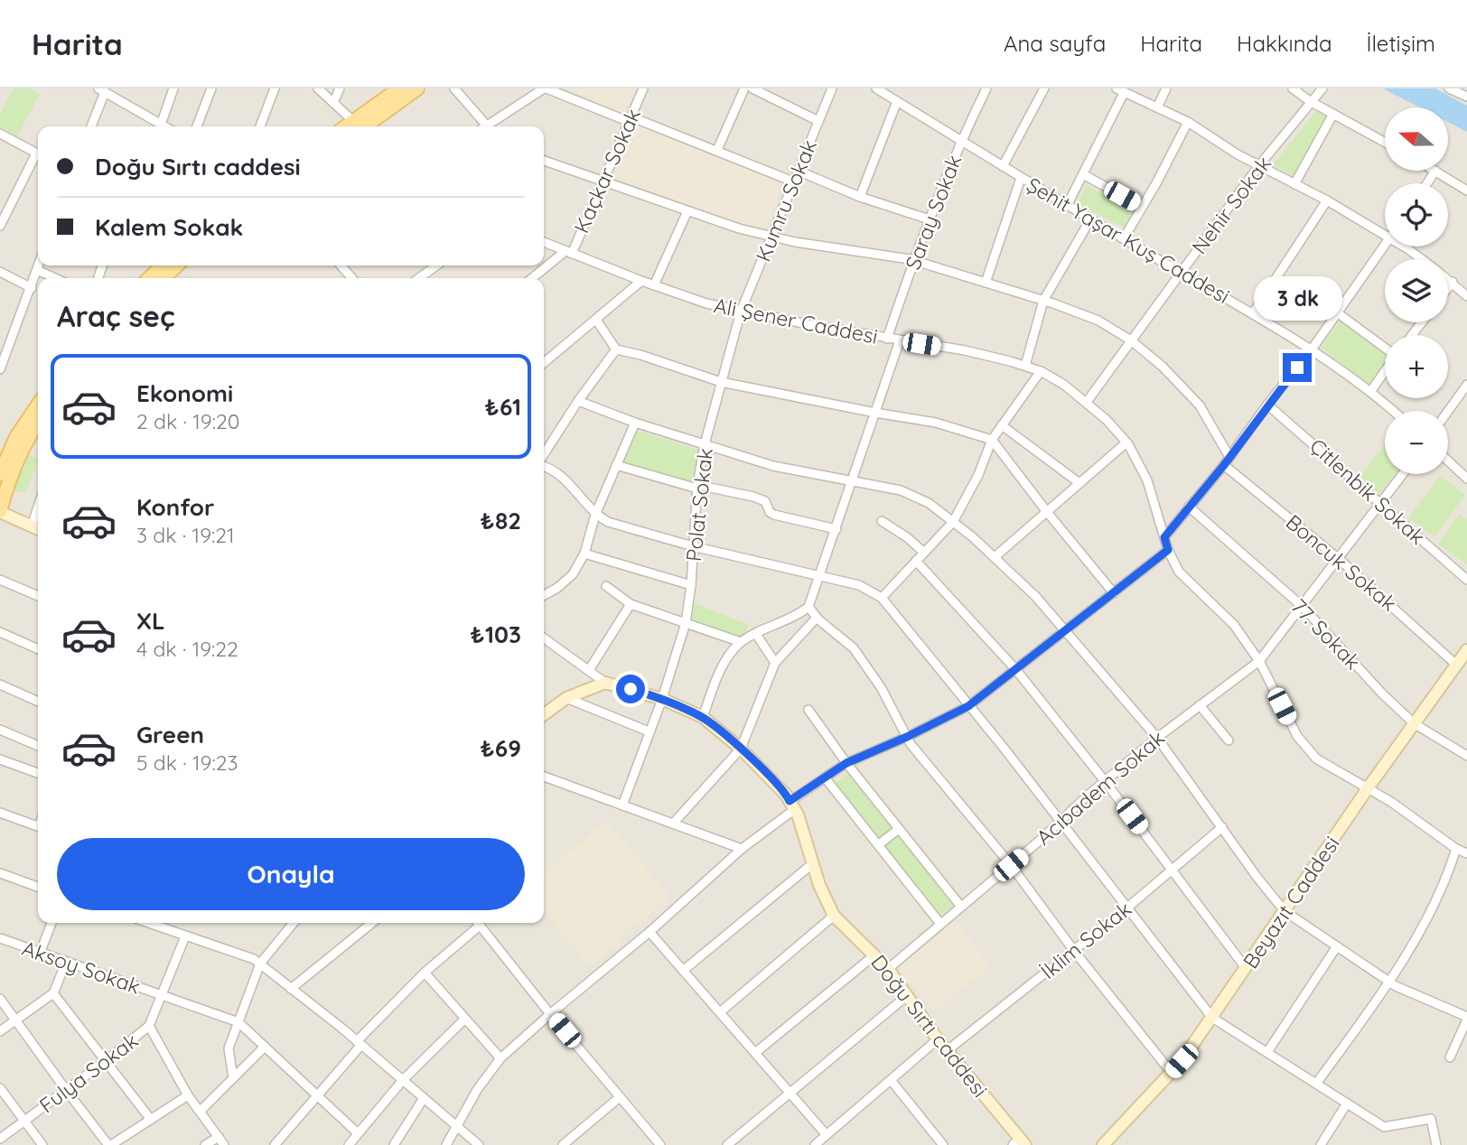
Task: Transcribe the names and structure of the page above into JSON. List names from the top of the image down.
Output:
{
  "streets": {
    "street": [
      "Kaçkar Sokak",
      "Kumru Sokak",
      "Nehir Sokak",
      "Saray Sokak",
      "Şehit Yaşar Kuş Caddesi",
      "Ali Şener Caddesi",
      "Çitlenbik Sokak",
      "Polat Sokak",
      "Boncuk Sokak",
      "77. Sokak",
      "Acıbadem Sokak",
      "Beyazıt Caddesi",
      "İklim Sokak",
      "Aksoy Sokak",
      "Doğu Sırtı caddesi",
      "Fulya Sokak"
    ]
  },
  "crossings": [
    ["Kaçkar Sokak", "Ali Şener Caddesi"],
    ["Kumru Sokak", "Ali Şener Caddesi"],
    ["Kumru Sokak", "Polat Sokak"],
    ["Nehir Sokak", "Şehit Yaşar Kuş Caddesi"],
    ["Nehir Sokak", "Ali Şener Caddesi"],
    ["Saray Sokak", "Şehit Yaşar Kuş Caddesi"],
    ["Saray Sokak", "Ali Şener Caddesi"],
    ["Ali Şener Caddesi", "Polat Sokak"],
    ["Ali Şener Caddesi", "Acıbadem Sokak"],
    ["Ali Şener Caddesi", "Beyazıt Caddesi"],
    ["Çitlenbik Sokak", "Acıbadem Sokak"],
    ["Polat Sokak", "Doğu Sırtı caddesi"],
    ["Boncuk Sokak", "Acıbadem Sokak"],
    ["Boncuk Sokak", "Beyazıt Caddesi"],
    ["77. Sokak", "Acıbadem Sokak"],
    ["77. Sokak", "Beyazıt Caddesi"],
    ["Acıbadem Sokak", "Doğu Sırtı caddesi"],
    ["İklim Sokak", "Doğu Sırtı caddesi"],
    ["Aksoy Sokak", "Fulya Sokak"]
  ],
  "north": "left",
  "page": {
    "header": "Harita",
    "nav": [
      "Ana sayfa",
      "Harita",
      "Hakkında",
      "İletişim"
    ],
    "map_buttons": ["+", "−"],
    "banner": ["Doğu Sırtı caddesi", "Kalem Sokak"],
    "bubble": "3 dk",
    "heading": "Araç seç",
    "list": [
      {
        "name": "Ekonomi",
        "note": "2 dk · 19:20",
        "value": "₺61"
      },
      {
        "name": "Konfor",
        "note": "3 dk · 19:21",
        "value": "₺82"
      },
      {
        "name": "XL",
        "note": "4 dk · 19:22",
        "value": "₺103"
      },
      {
        "name": "Green",
        "note": "5 dk · 19:23",
        "value": "₺69"
      }
    ],
    "buttons": "Onayla"
  }
}
